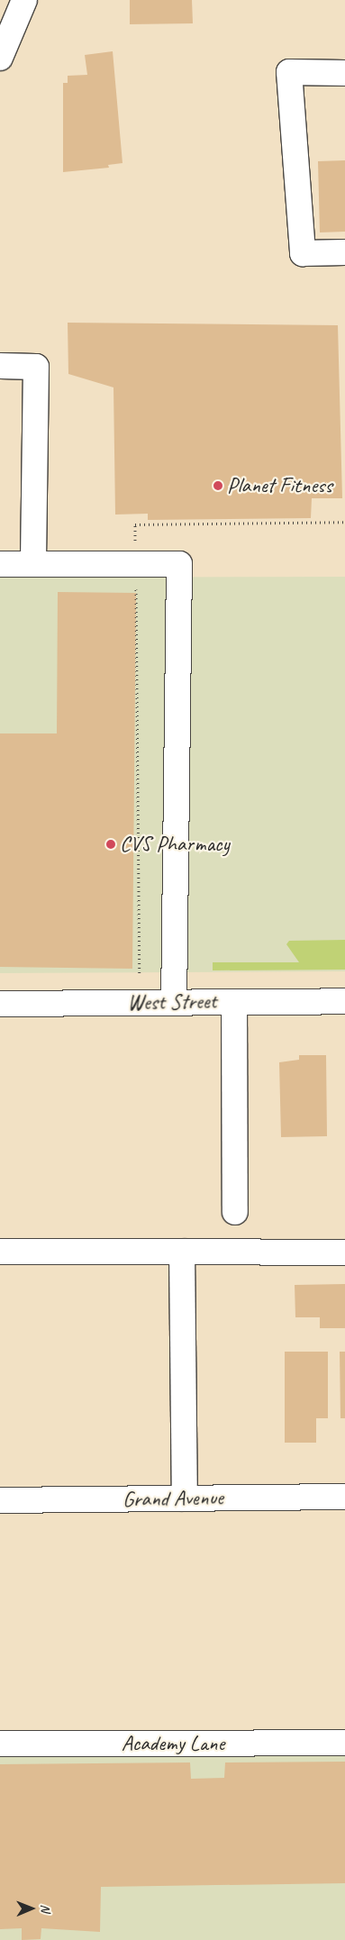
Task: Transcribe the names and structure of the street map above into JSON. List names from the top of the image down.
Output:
{
  "streets": {
    "street": ["West Street", "Grand Avenue", "Academy Lane"]
  },
  "places": ["Planet Fitness", "CVS Pharmacy"],
  "north": "right"
}
